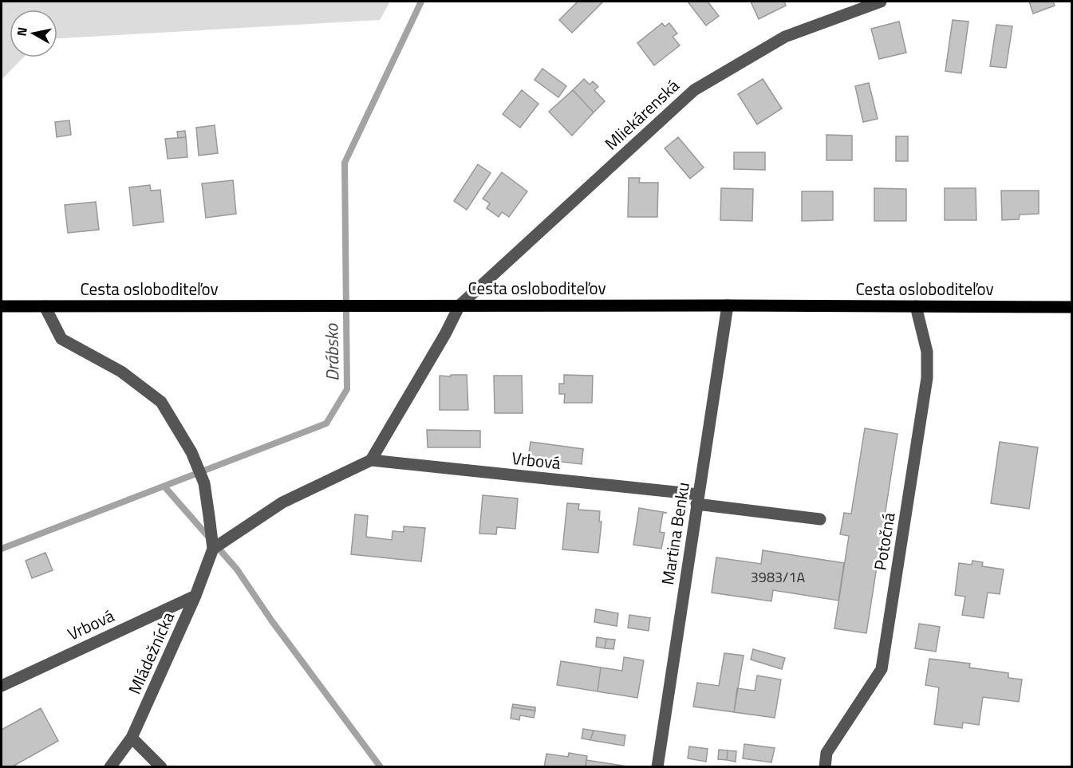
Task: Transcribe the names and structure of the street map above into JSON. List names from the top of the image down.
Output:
{
  "streets": {
    "main road": ["Cesta osloboditeľov"],
    "street": [
      "Mliekárenská",
      "Vrbová",
      "Martina Benku",
      "Potočná",
      "Mládežnícka"
    ]
  },
  "crossings": [
    ["Mliekárenská", "Cesta osloboditeľov"],
    ["Cesta osloboditeľov", "Martina Benku"],
    ["Cesta osloboditeľov", "Potočná"],
    ["Vrbová", "Martina Benku"],
    ["Vrbová", "Mládežnícka"]
  ],
  "water": ["Drábsko"],
  "house_numbers": ["3983/1A"],
  "north": "left"
}
